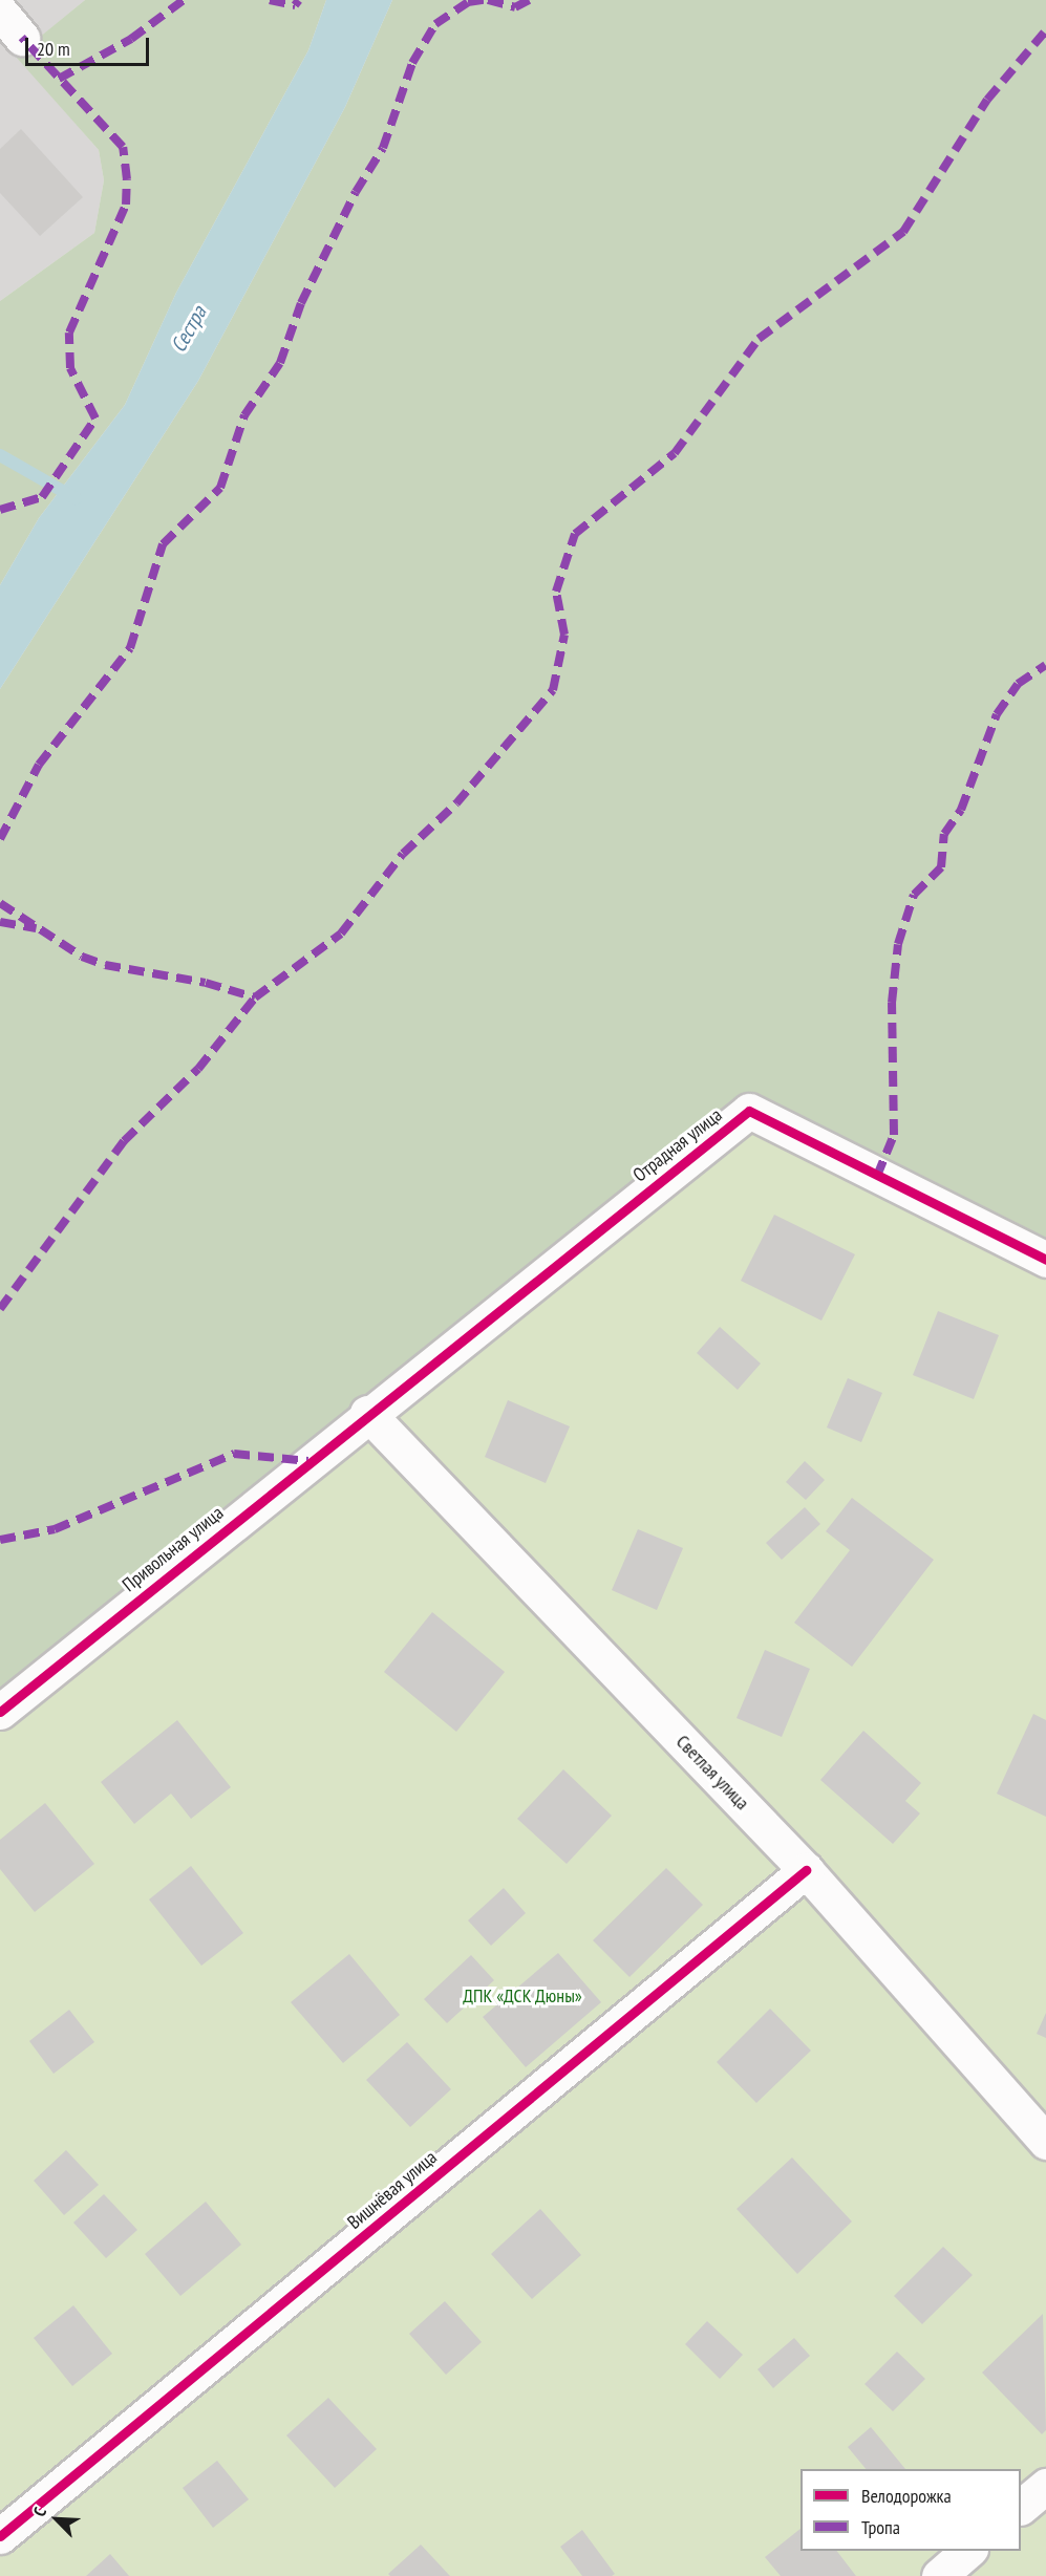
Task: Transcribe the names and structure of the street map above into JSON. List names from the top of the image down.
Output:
{
  "streets": {
    "street": [
      "Отрадная улица",
      "Привольная улица",
      "Светлая улица",
      "Вишнёвая улица"
    ]
  },
  "crossings": [
    ["Отрадная улица", "Привольная улица"],
    ["Отрадная улица", "Светлая улица"],
    ["Привольная улица", "Светлая улица"],
    ["Светлая улица", "Вишнёвая улица"]
  ],
  "water": ["Сестра"],
  "parks": ["ДПК «ДСК Дюны»"],
  "legend": ["Велодорожка", "Тропа"],
  "scale_bar": "20 m",
  "north": "top left"
}
